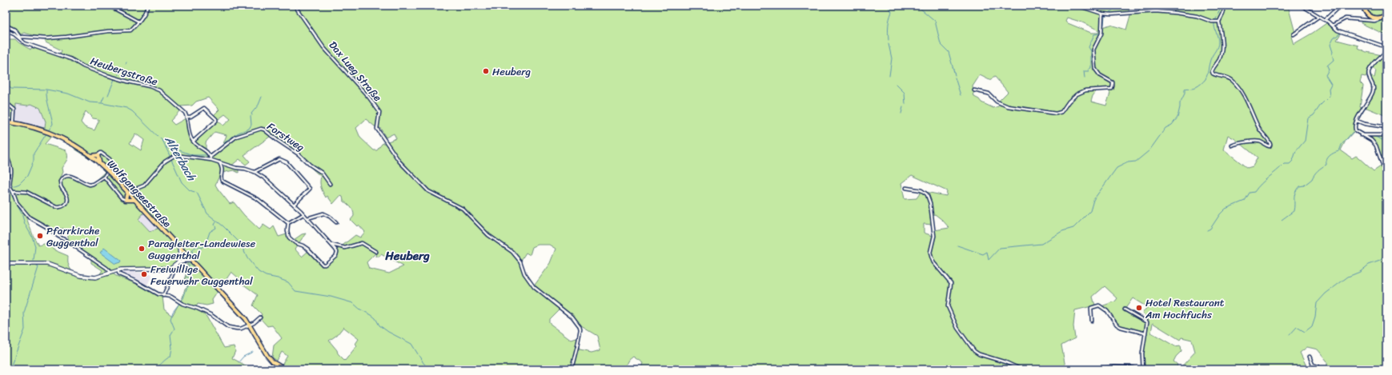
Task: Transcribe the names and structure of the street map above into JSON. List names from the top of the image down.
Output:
{
  "streets": {
    "main road": ["Wolfgangseestraße"],
    "street": ["Heubergstraße", "Dax Lueg Straße", "Forstweg"]
  },
  "districts": ["Heuberg"],
  "water": ["Alterbach"],
  "places": [
    "Heuberg",
    "Pfarrkirche Guggenthal",
    "Paragleiter-Landewiese Guggenthal",
    "Freiwillige Feuerwehr Guggenthal",
    "Hotel Restaurant Am Hochfuchs"
  ]
}
